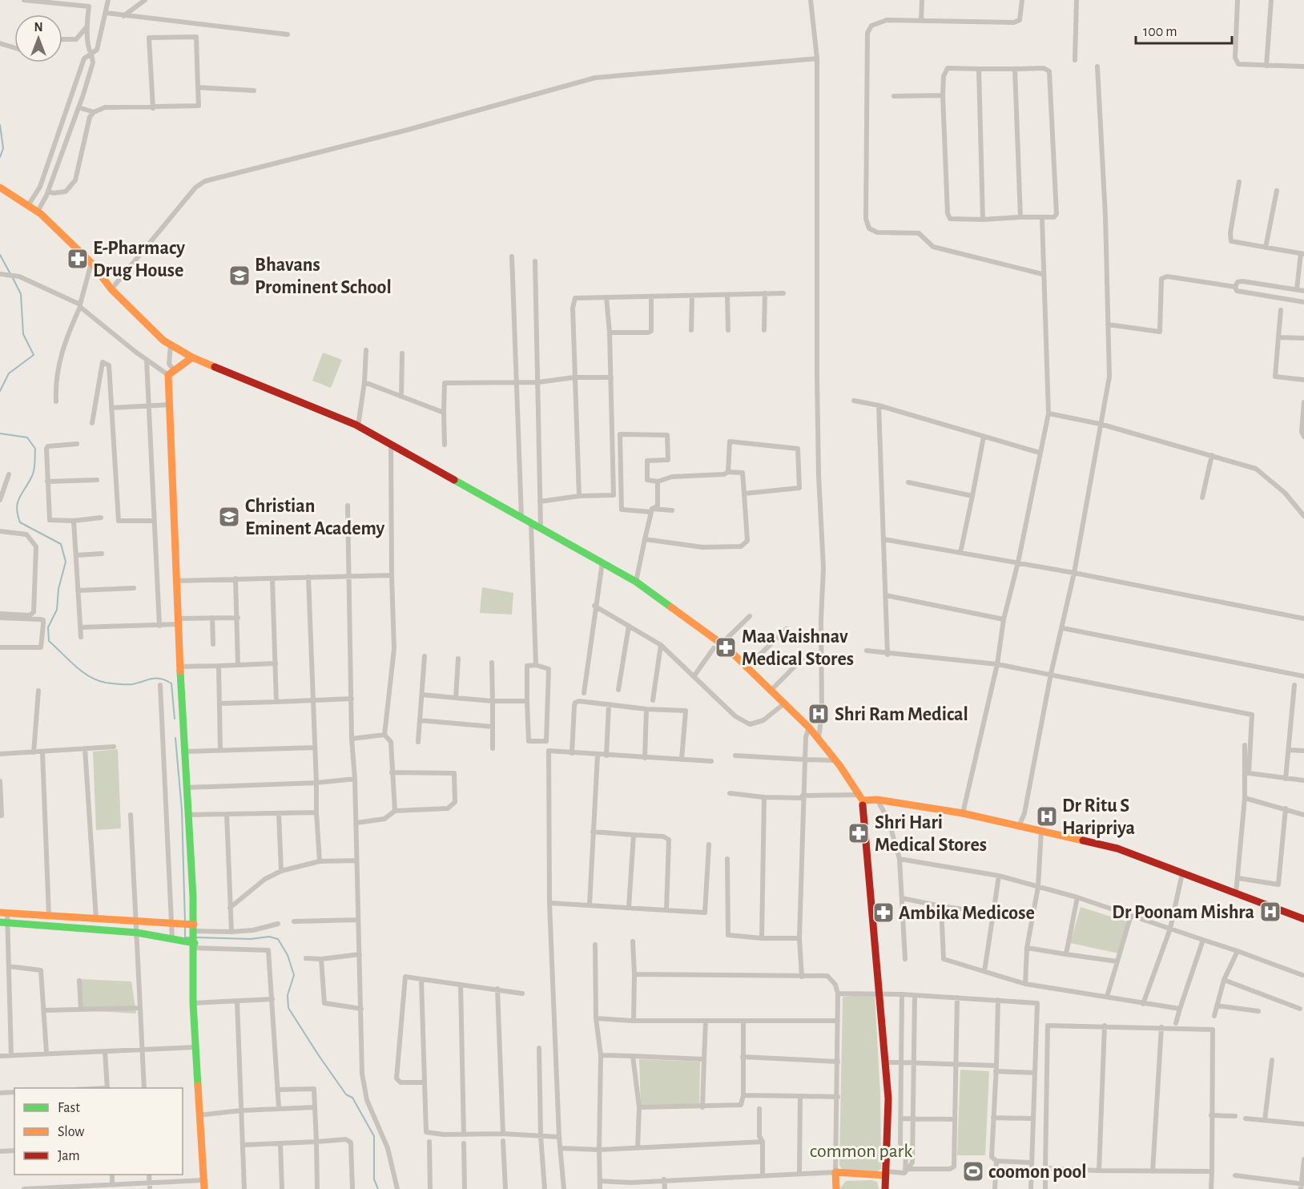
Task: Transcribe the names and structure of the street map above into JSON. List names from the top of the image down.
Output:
{
  "parks": ["common park"],
  "places": {
    "pharmacy": [
      "E-Pharmacy Drug House",
      "Maa Vaishnav Medical Stores",
      "Shri Hari Medical Stores",
      "Ambika Medicose"
    ],
    "school or university": ["Bhavans Prominent School", "Christian Eminent Academy"],
    "hospital": ["Shri Ram Medical", "Dr Ritu S Haripriya", "Dr Poonam Mishra"],
    "sports": ["coomon pool"]
  },
  "legend": ["Fast", "Slow", "Jam"],
  "scale_bar": "100 m",
  "north": "top"
}
